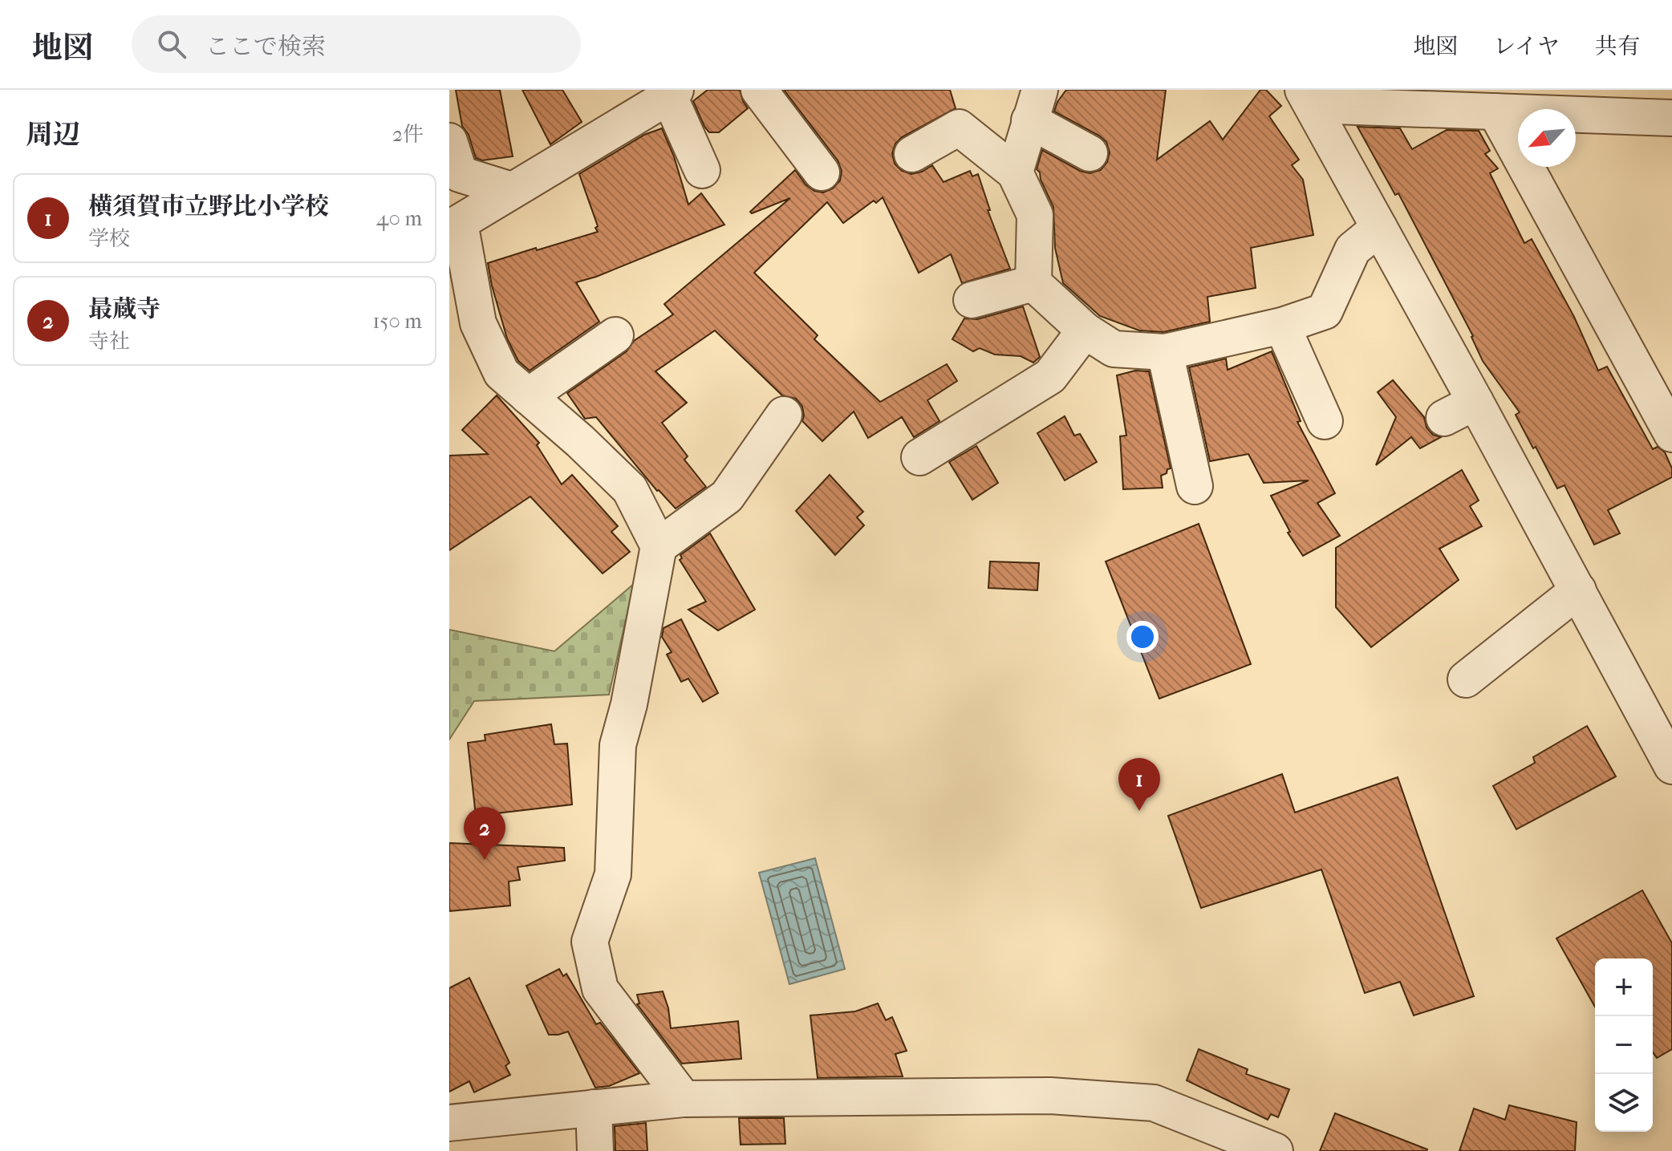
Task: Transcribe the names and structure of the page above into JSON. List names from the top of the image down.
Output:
{
  "north": "bottom left",
  "page": {
    "header": "地図",
    "search": "ここで検索",
    "nav": ["地図", "レイヤ", "共有"],
    "heading": ["周辺", "2件"],
    "list": [
      {
        "mark": "1",
        "name": "横須賀市立野比小学校",
        "note": "学校",
        "value": "40 m"
      },
      {
        "mark": "2",
        "name": "最蔵寺",
        "note": "寺社",
        "value": "150 m"
      }
    ],
    "pins": ["1", "2"],
    "map_buttons": ["+", "−"]
  }
}
